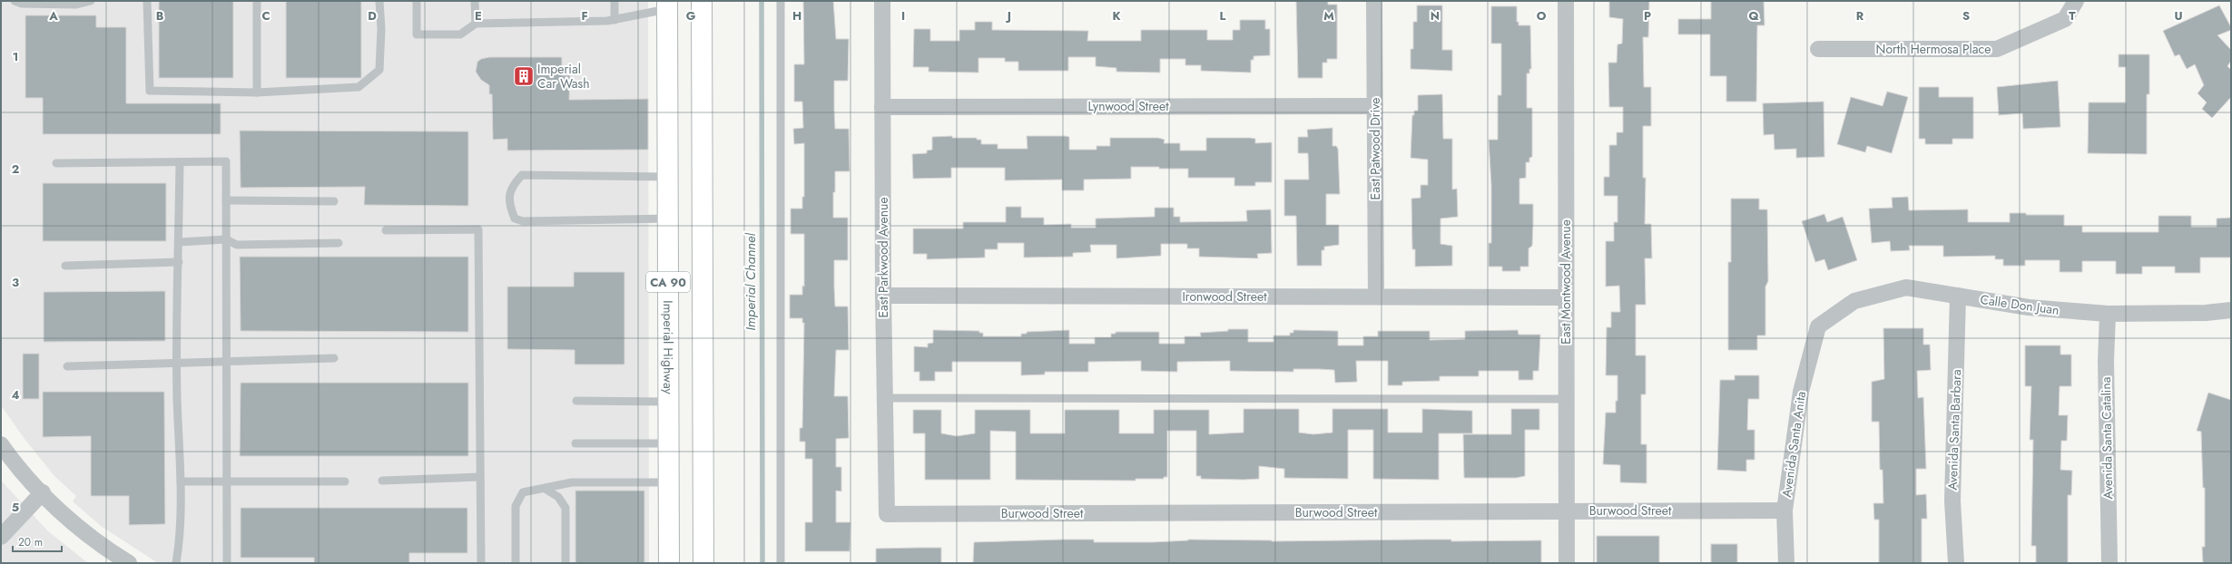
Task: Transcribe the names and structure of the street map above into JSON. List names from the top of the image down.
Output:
{
  "streets": {
    "main road": ["CA 90", "Imperial Highway"],
    "street": [
      "North Hermosa Place",
      "Lynwood Street",
      "East Patwood Drive",
      "East Parkwood Avenue",
      "East Montwood Avenue",
      "Ironwood Street",
      "Calle Don Juan",
      "Avenida Santa Barbara",
      "Avenida Santa Catalina",
      "Avenida Santa Anita",
      "Burwood Street"
    ]
  },
  "crossings": [
    ["Lynwood Street", "East Patwood Drive"],
    ["Lynwood Street", "East Parkwood Avenue"],
    ["East Patwood Drive", "Ironwood Street"],
    ["East Parkwood Avenue", "Ironwood Street"],
    ["East Parkwood Avenue", "Burwood Street"],
    ["East Montwood Avenue", "Ironwood Street"],
    ["East Montwood Avenue", "Burwood Street"],
    ["Calle Don Juan", "Avenida Santa Barbara"],
    ["Calle Don Juan", "Avenida Santa Catalina"],
    ["Calle Don Juan", "Avenida Santa Anita"],
    ["Avenida Santa Anita", "Burwood Street"]
  ],
  "water": ["Imperial Channel"],
  "places": {
    "building": ["Imperial Car Wash"]
  },
  "scale_bar": "20 m",
  "grid": {
    "columns": [
      "A",
      "B",
      "C",
      "D",
      "E",
      "F",
      "G",
      "H",
      "I",
      "J",
      "K",
      "L",
      "M",
      "N",
      "O",
      "P",
      "Q",
      "R",
      "S",
      "T",
      "U"
    ],
    "rows": [
      "1",
      "2",
      "3",
      "4",
      "5"
    ]
  }
}
